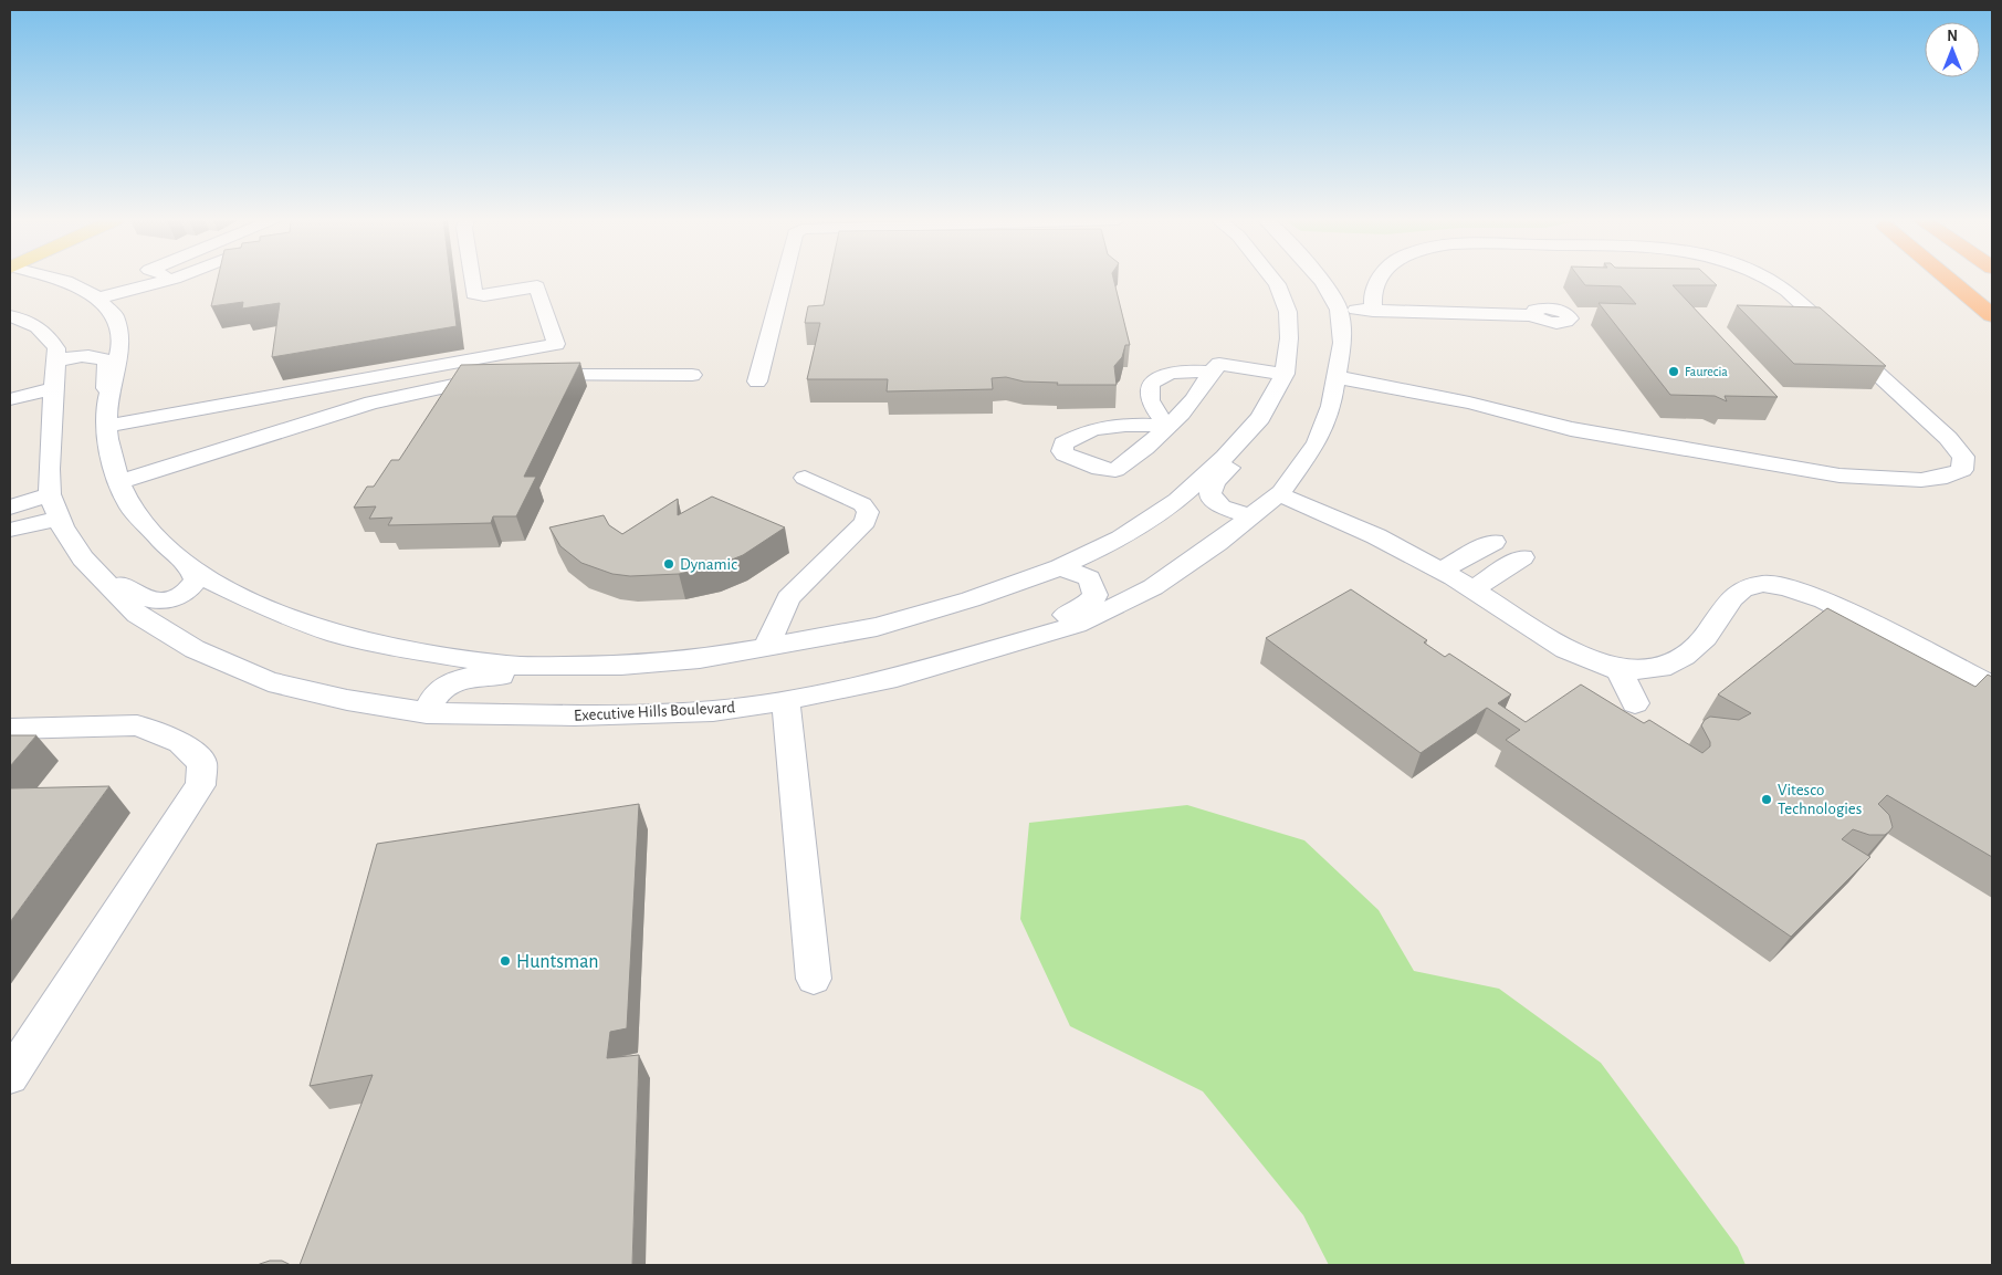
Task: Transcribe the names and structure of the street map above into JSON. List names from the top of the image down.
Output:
{
  "streets": {
    "street": ["Executive Hills Boulevard"]
  },
  "places": [
    "Faurecia",
    "Dynamic",
    "Vitesco Technologies",
    "Huntsman"
  ],
  "north": "top"
}
